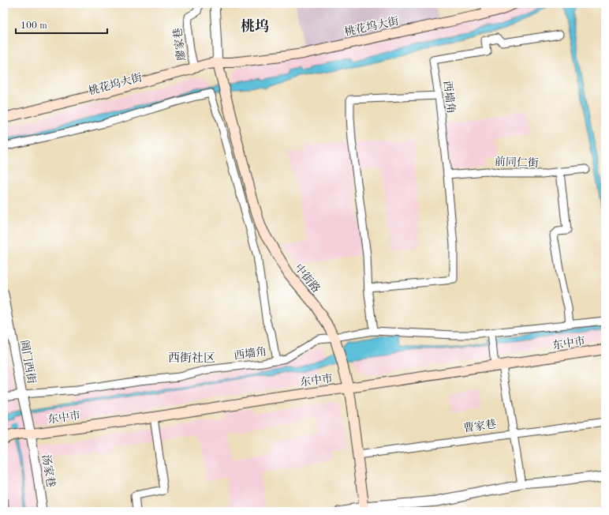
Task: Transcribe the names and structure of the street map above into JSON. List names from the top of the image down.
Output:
{
  "streets": {
    "main road": ["桃花坞大街", "中街路", "东中市"],
    "street": [
      "廖家巷",
      "西墙角",
      "前同仁街",
      "阊门西街",
      "曹家巷",
      "汤家巷"
    ]
  },
  "crossings": [
    ["桃花坞大街", "廖家巷"],
    ["桃花坞大街", "中街路"],
    ["西墙角", "前同仁街"],
    ["西墙角", "中街路"],
    ["西墙角", "阊门西街"],
    ["中街路", "东中市"],
    ["中街路", "曹家巷"],
    ["东中市", "阊门西街"],
    ["东中市", "汤家巷"],
    ["阊门西街", "汤家巷"]
  ],
  "districts": ["桃坞", "西街社区"],
  "scale_bar": "100 m"
}
